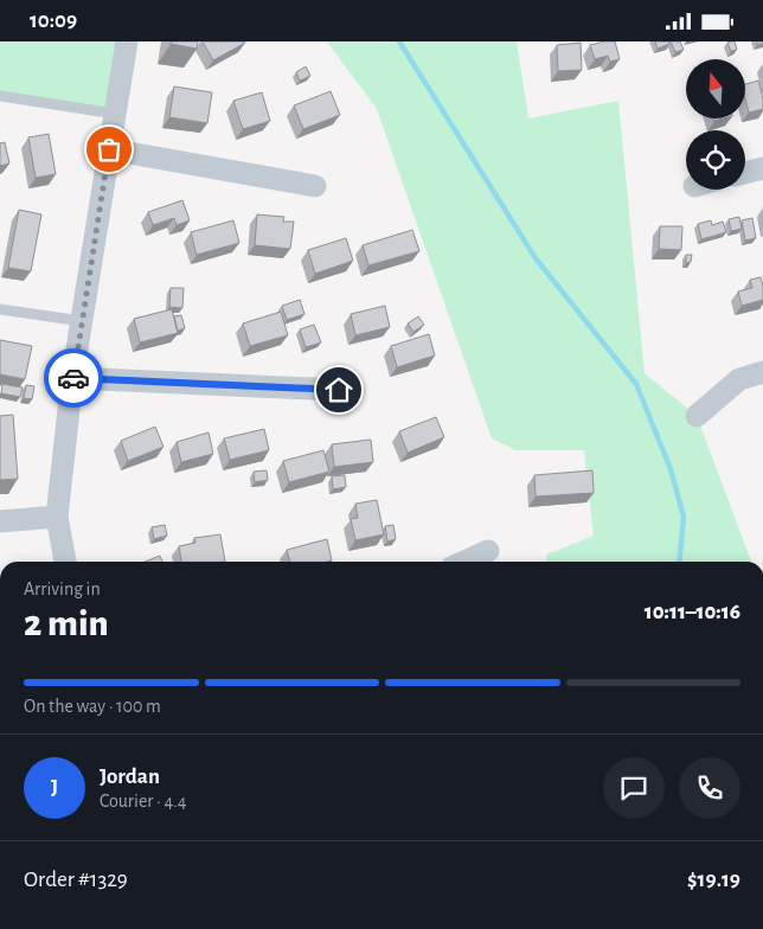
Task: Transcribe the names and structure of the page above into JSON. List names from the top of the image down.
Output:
{
  "north": "top",
  "page": {
    "status": "10:09",
    "heading": ["2 min", "Arriving in", "10:11–10:16"],
    "panel": [
      "Jordan",
      "Courier · 4.4",
      "Order #1329",
      "$19.19"
    ],
    "bar": "On the way · 100 m",
    "round": "J"
  }
}
